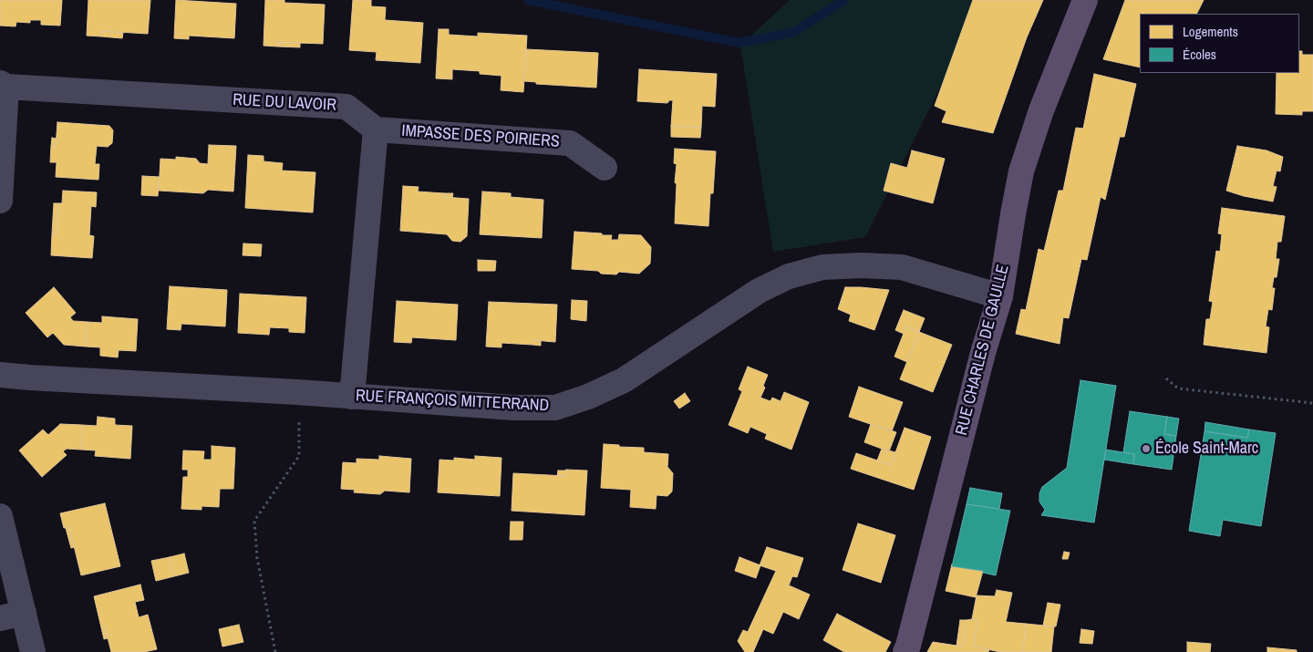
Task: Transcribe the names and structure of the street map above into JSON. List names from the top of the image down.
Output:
{
  "streets": {
    "main road": ["RUE CHARLES DE GAULLE"],
    "street": ["RUE DU LAVOIR", "IMPASSE DES POIRIERS", "RUE FRANÇOIS MITTERRAND"]
  },
  "crossings": [
    ["RUE DU LAVOIR", "IMPASSE DES POIRIERS"],
    ["RUE CHARLES DE GAULLE", "RUE FRANÇOIS MITTERRAND"]
  ],
  "places": ["École Saint-Marc"],
  "legend": ["Logements", "Écoles"]
}
